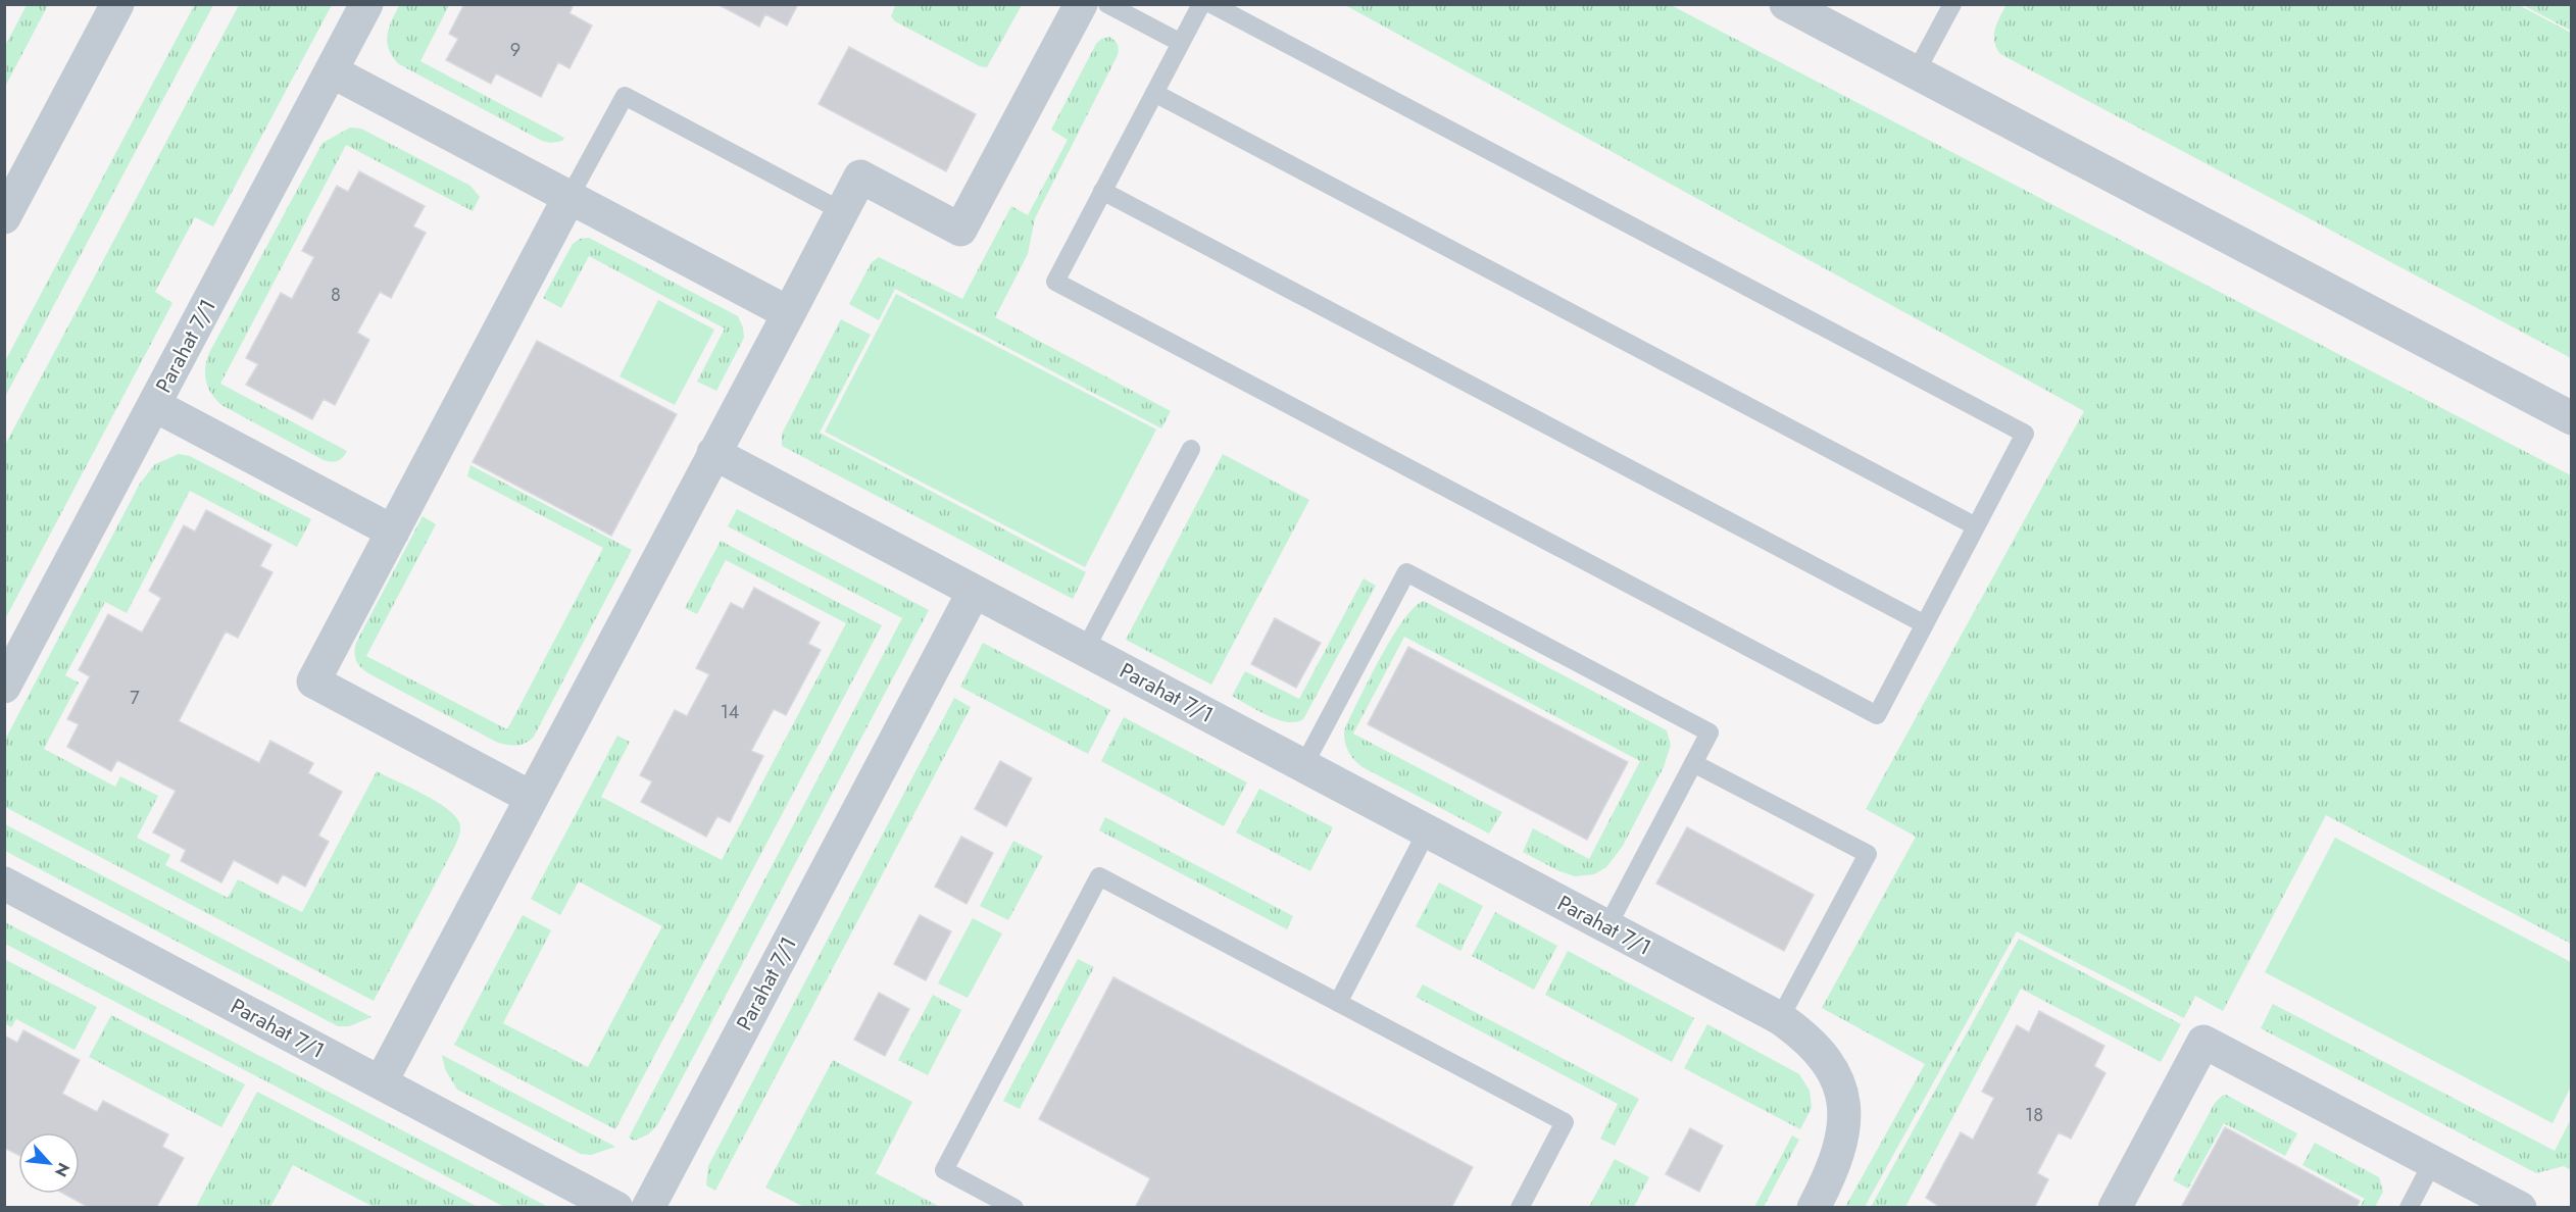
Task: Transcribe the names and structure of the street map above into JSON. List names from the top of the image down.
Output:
{
  "streets": {
    "street": ["Parahat 7/1"]
  },
  "house_numbers": [
    "9",
    "8",
    "7",
    "14",
    "18"
  ],
  "north": "bottom right"
}
